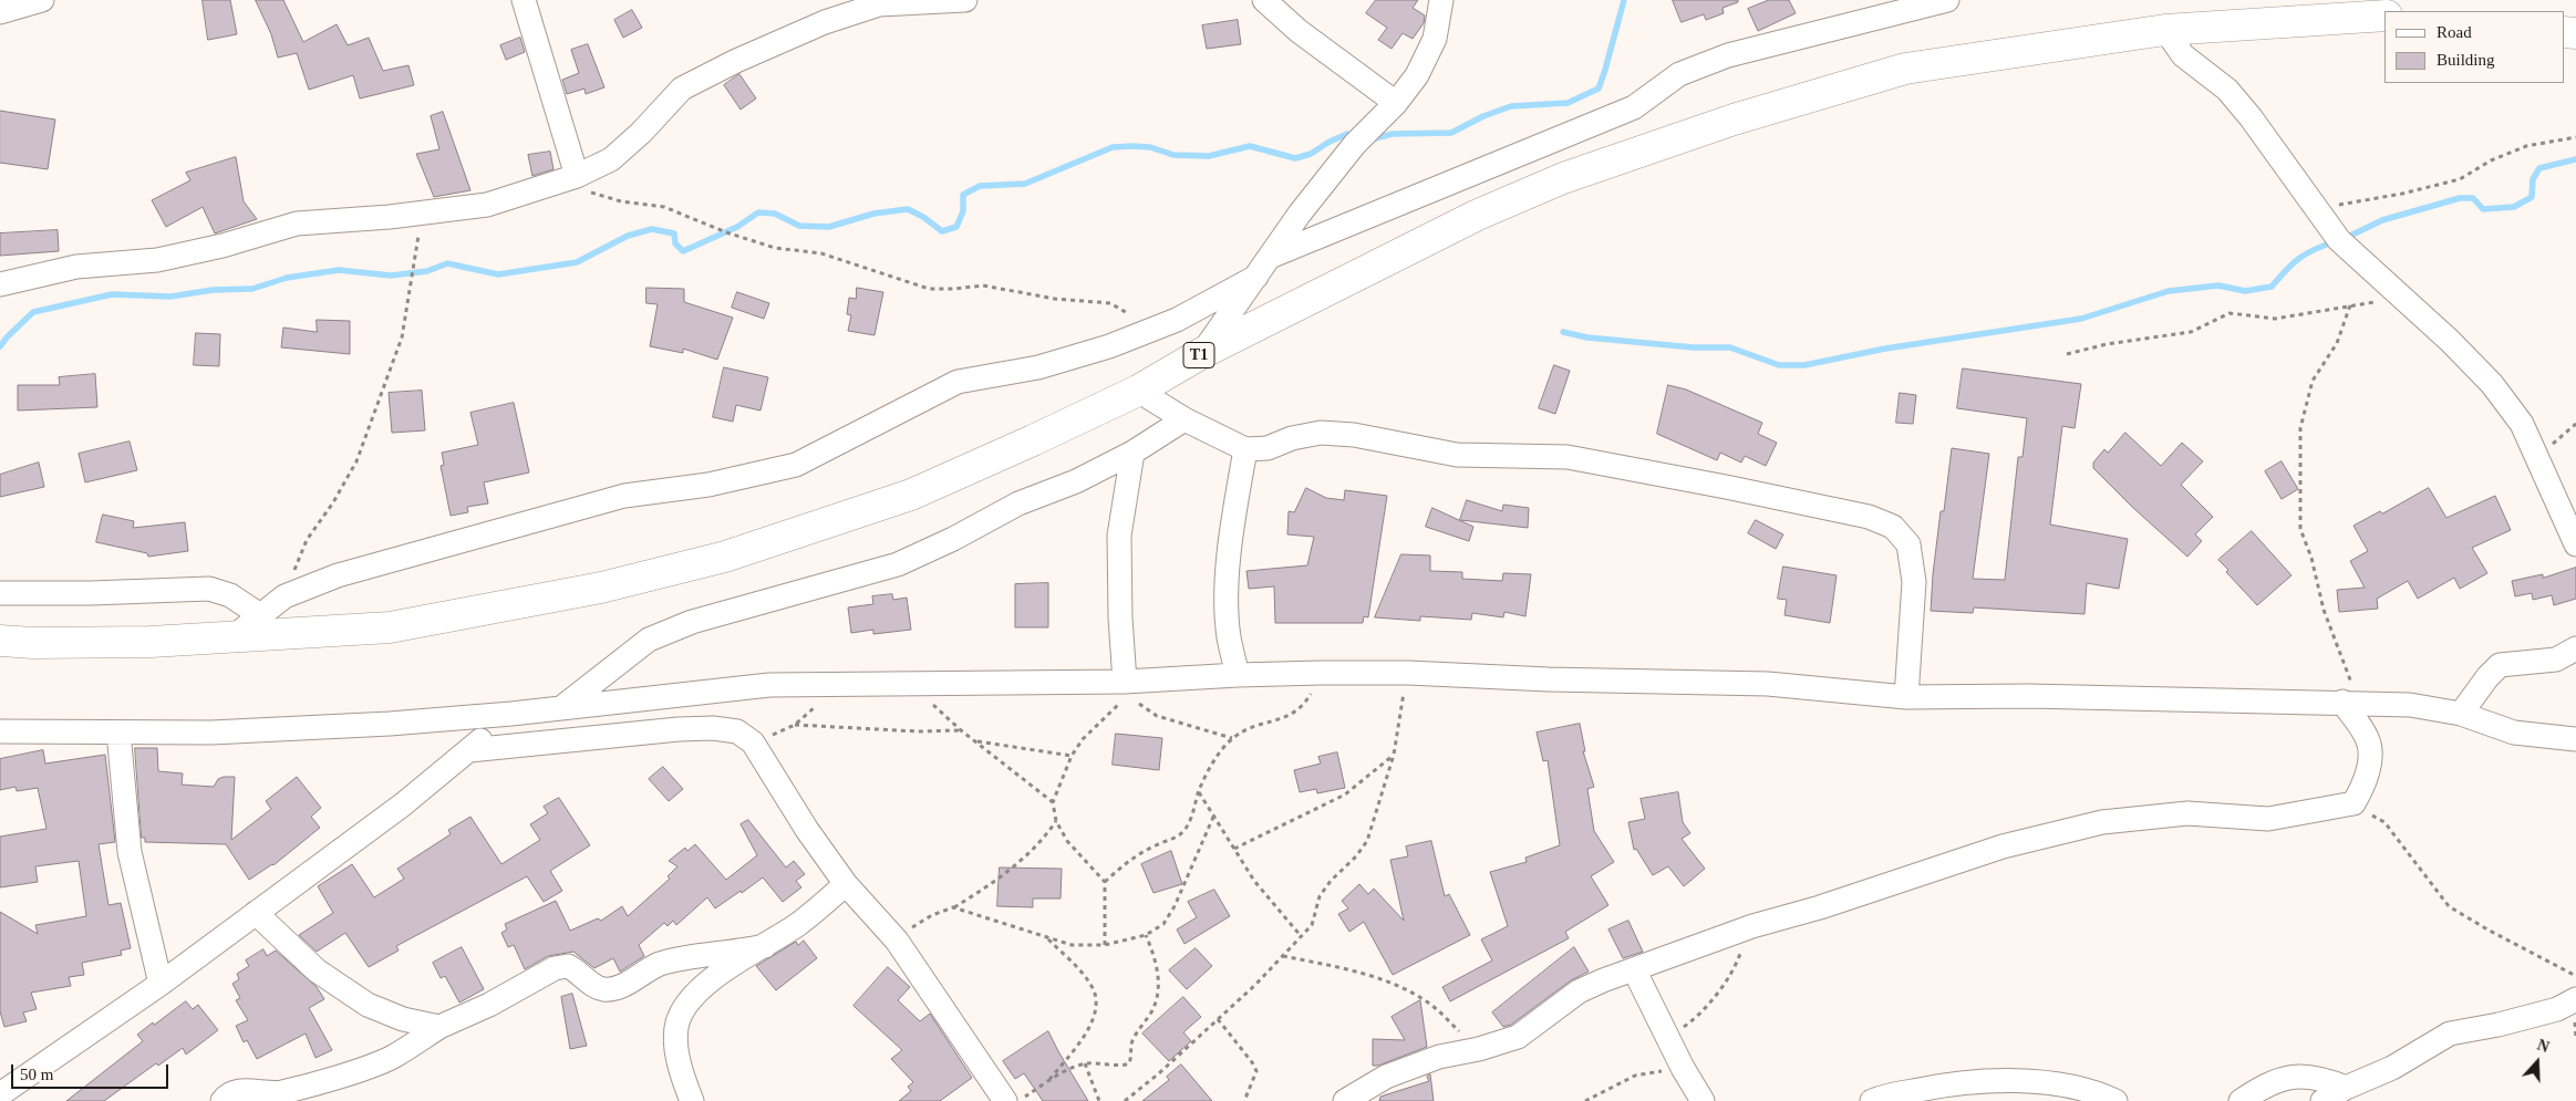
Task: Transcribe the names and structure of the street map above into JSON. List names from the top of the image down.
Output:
{
  "streets": {
    "highway": ["T1"]
  },
  "legend": ["Road", "Building"],
  "scale_bar": "50 m",
  "north": "top"
}
